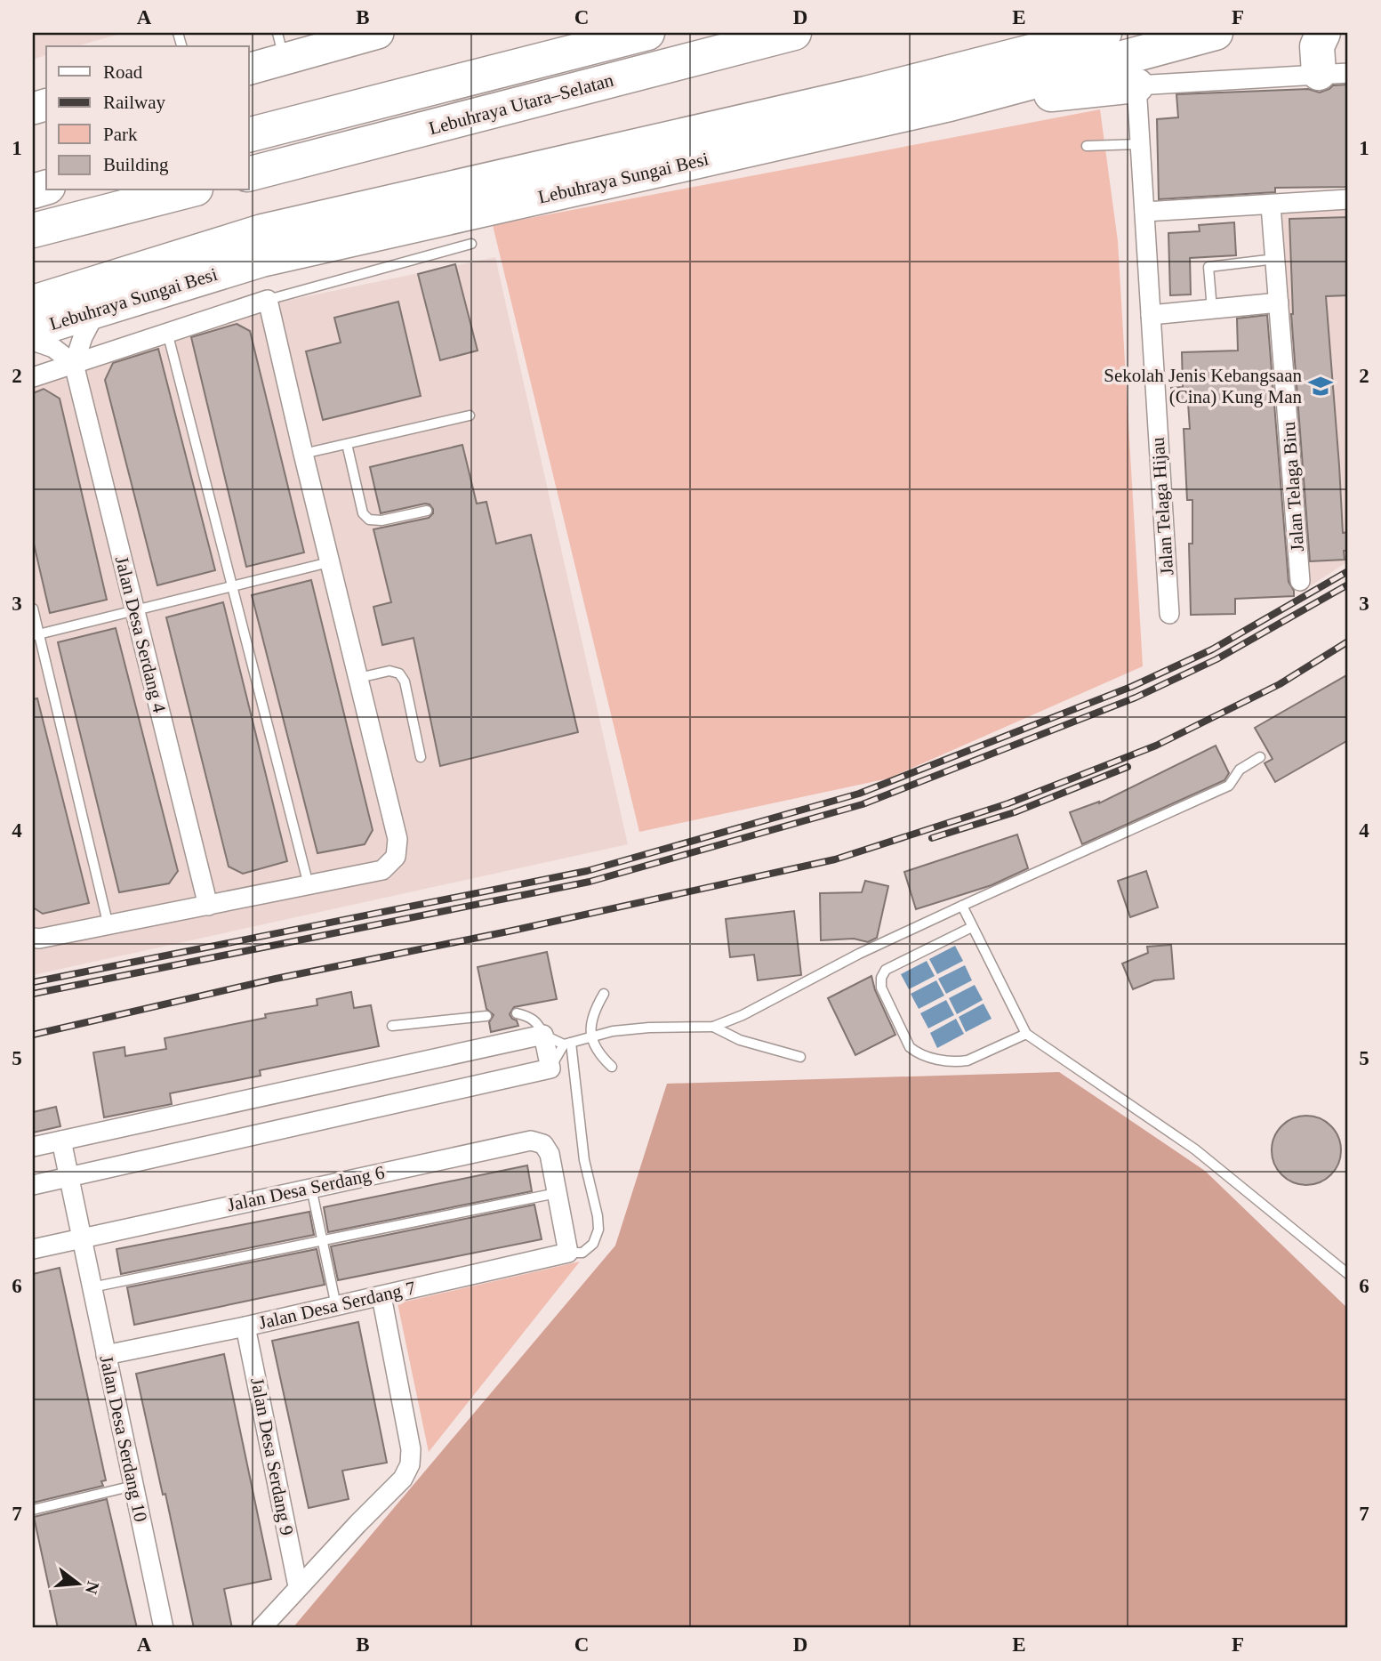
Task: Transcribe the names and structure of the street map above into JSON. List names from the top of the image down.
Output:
{
  "streets": {
    "highway": ["Lebuhraya Utara–Selatan", "Lebuhraya Sungai Besi"],
    "street": [
      "Jalan Telaga Biru",
      "Jalan Telaga Hijau",
      "Jalan Desa Serdang 4",
      "Jalan Desa Serdang 6",
      "Jalan Desa Serdang 7",
      "Jalan Desa Serdang 10",
      "Jalan Desa Serdang 9"
    ]
  },
  "crossings": [
    ["Jalan Desa Serdang 6", "Jalan Desa Serdang 10"],
    ["Jalan Desa Serdang 7", "Jalan Desa Serdang 10"],
    ["Jalan Desa Serdang 7", "Jalan Desa Serdang 9"]
  ],
  "places": {
    "school or university": ["Sekolah Jenis Kebangsaan (Cina) Kung Man"]
  },
  "legend": [
    "Road",
    "Railway",
    "Park",
    "Building"
  ],
  "north": "right",
  "grid": {
    "columns": [
      "A",
      "B",
      "C",
      "D",
      "E",
      "F"
    ],
    "rows": [
      "1",
      "2",
      "3",
      "4",
      "5",
      "6",
      "7"
    ]
  }
}
